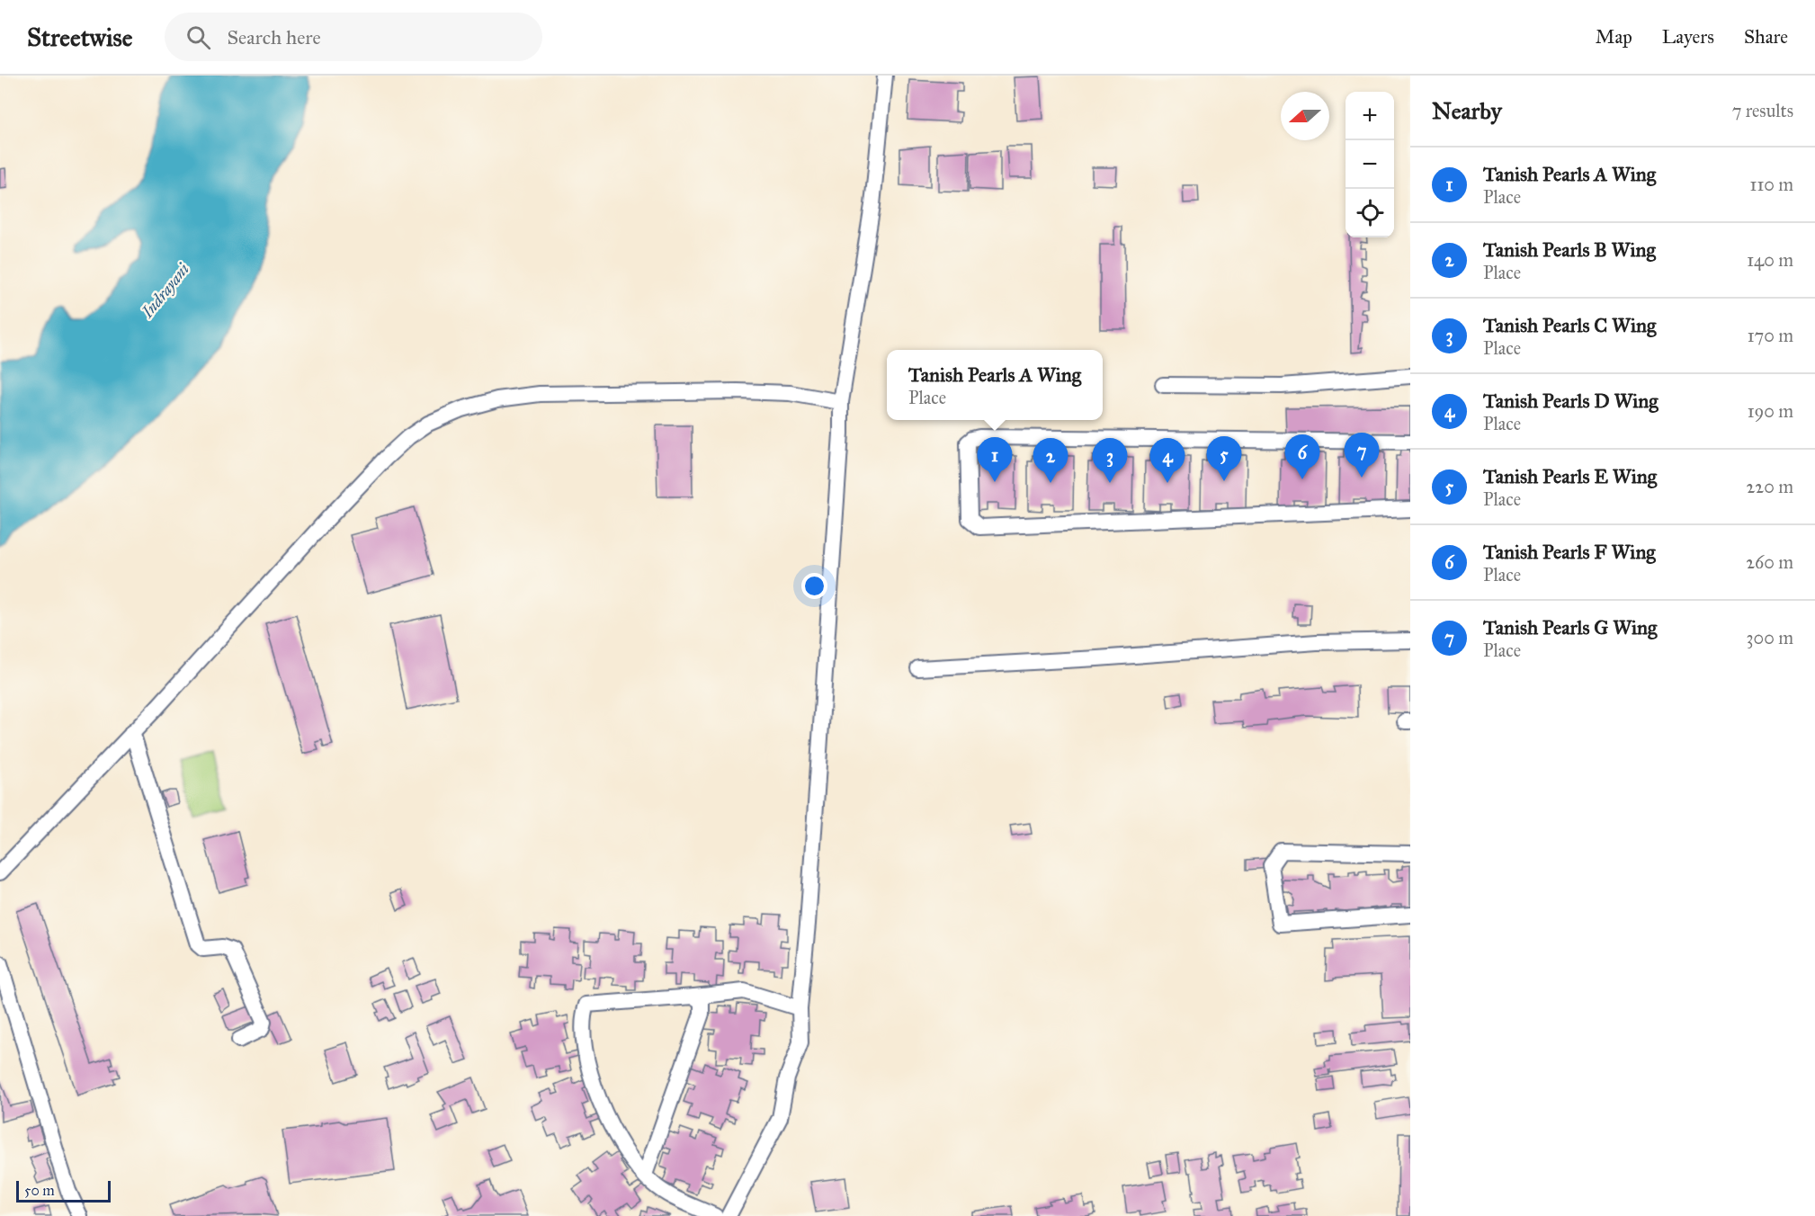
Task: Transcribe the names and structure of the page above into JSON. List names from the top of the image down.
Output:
{
  "water": ["Indrayani"],
  "scale_bar": "50 m",
  "north": "left",
  "page": {
    "header": "Streetwise",
    "search": "Search here",
    "nav": ["Map", "Layers", "Share"],
    "heading": ["Nearby", "7 results"],
    "map_buttons": ["+", "−"],
    "list": [
      {
        "mark": "1",
        "name": "Tanish Pearls A Wing",
        "note": "Place",
        "value": "110 m"
      },
      {
        "mark": "2",
        "name": "Tanish Pearls B Wing",
        "note": "Place",
        "value": "140 m"
      },
      {
        "mark": "3",
        "name": "Tanish Pearls C Wing",
        "note": "Place",
        "value": "170 m"
      },
      {
        "mark": "4",
        "name": "Tanish Pearls D Wing",
        "note": "Place",
        "value": "190 m"
      },
      {
        "mark": "5",
        "name": "Tanish Pearls E Wing",
        "note": "Place",
        "value": "220 m"
      },
      {
        "mark": "6",
        "name": "Tanish Pearls F Wing",
        "note": "Place",
        "value": "260 m"
      },
      {
        "mark": "7",
        "name": "Tanish Pearls G Wing",
        "note": "Place",
        "value": "300 m"
      }
    ],
    "popup": ["Tanish Pearls A Wing", "Place"],
    "pins": [
      "7",
      "6",
      "5",
      "1",
      "2",
      "3",
      "4"
    ],
    "scale": "50 m"
  }
}
